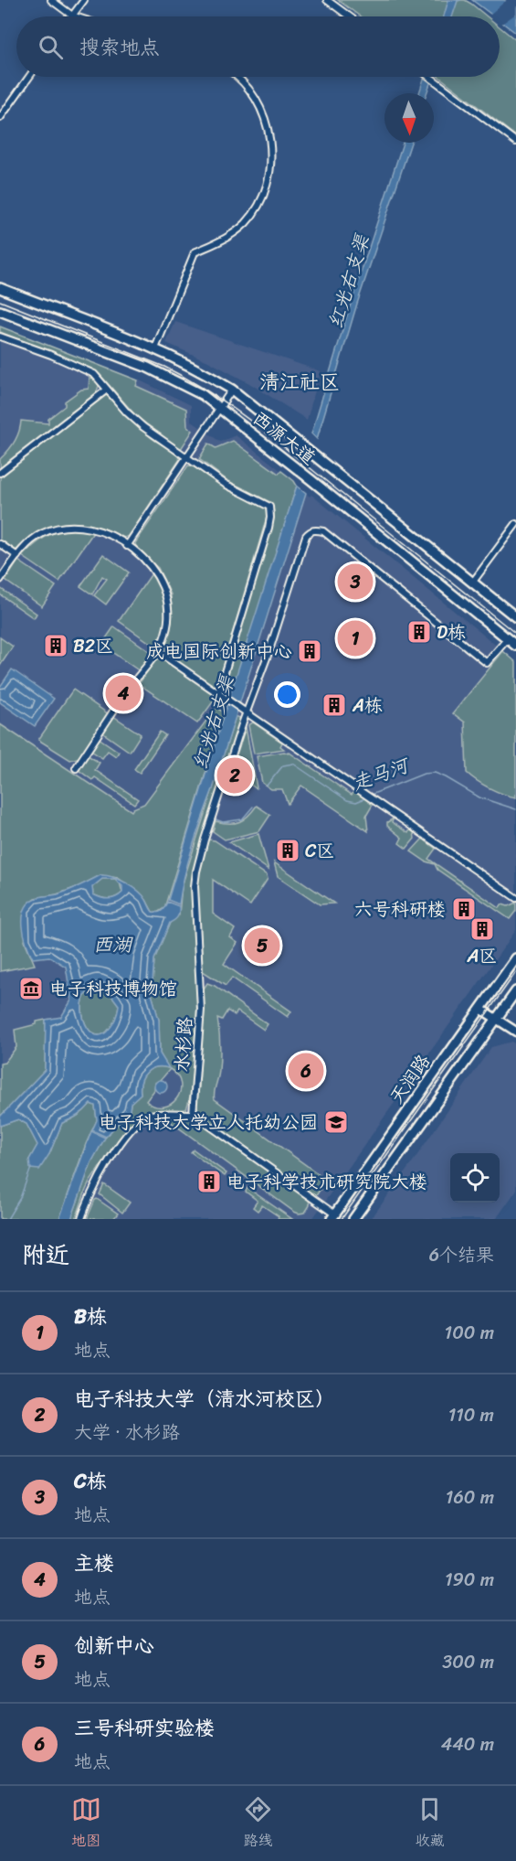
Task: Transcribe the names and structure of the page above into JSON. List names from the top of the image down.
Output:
{
  "streets": {
    "main road": ["西源大道", "天润路"],
    "street": ["水杉路"]
  },
  "crossings": [
    ["西源大道", "水杉路"]
  ],
  "districts": ["清江社区"],
  "water": ["红光右支渠", "走马河", "西湖"],
  "places": {
    "building": [
      "D栋",
      "B2区",
      "成电国际创新中心",
      "A栋",
      "C区",
      "六号科研楼",
      "A区",
      "电子科学技术研究院大楼"
    ],
    "museum": ["电子科技博物馆"],
    "school or university": ["电子科技大学立人托幼公园"]
  },
  "north": "bottom",
  "page": {
    "search": "搜索地点",
    "pins": [
      "3",
      "1",
      "4",
      "2",
      "5",
      "6"
    ],
    "heading": ["附近", "6个结果"],
    "list": [
      {
        "mark": "1",
        "name": "B栋",
        "note": "地点",
        "value": "100 m"
      },
      {
        "mark": "2",
        "name": "电子科技大学（清水河校区）",
        "note": "大学 · 水杉路",
        "value": "110 m"
      },
      {
        "mark": "3",
        "name": "C栋",
        "note": "地点",
        "value": "160 m"
      },
      {
        "mark": "4",
        "name": "主楼",
        "note": "地点",
        "value": "190 m"
      },
      {
        "mark": "5",
        "name": "创新中心",
        "note": "地点",
        "value": "300 m"
      },
      {
        "mark": "6",
        "name": "三号科研实验楼",
        "note": "地点",
        "value": "440 m"
      }
    ],
    "nav": ["地图", "路线", "收藏"]
  }
}
